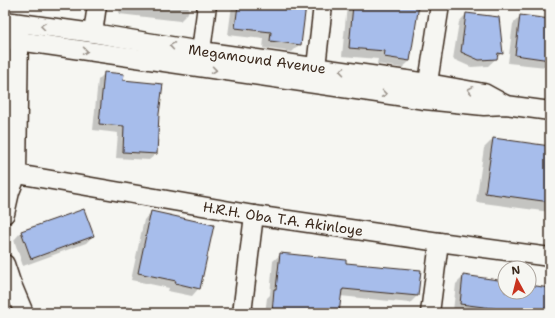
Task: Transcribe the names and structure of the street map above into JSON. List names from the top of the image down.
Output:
{
  "streets": {
    "street": ["Megamound Avenue", "H.R.H. Oba T.A. Akinloye"]
  },
  "north": "top"
}
